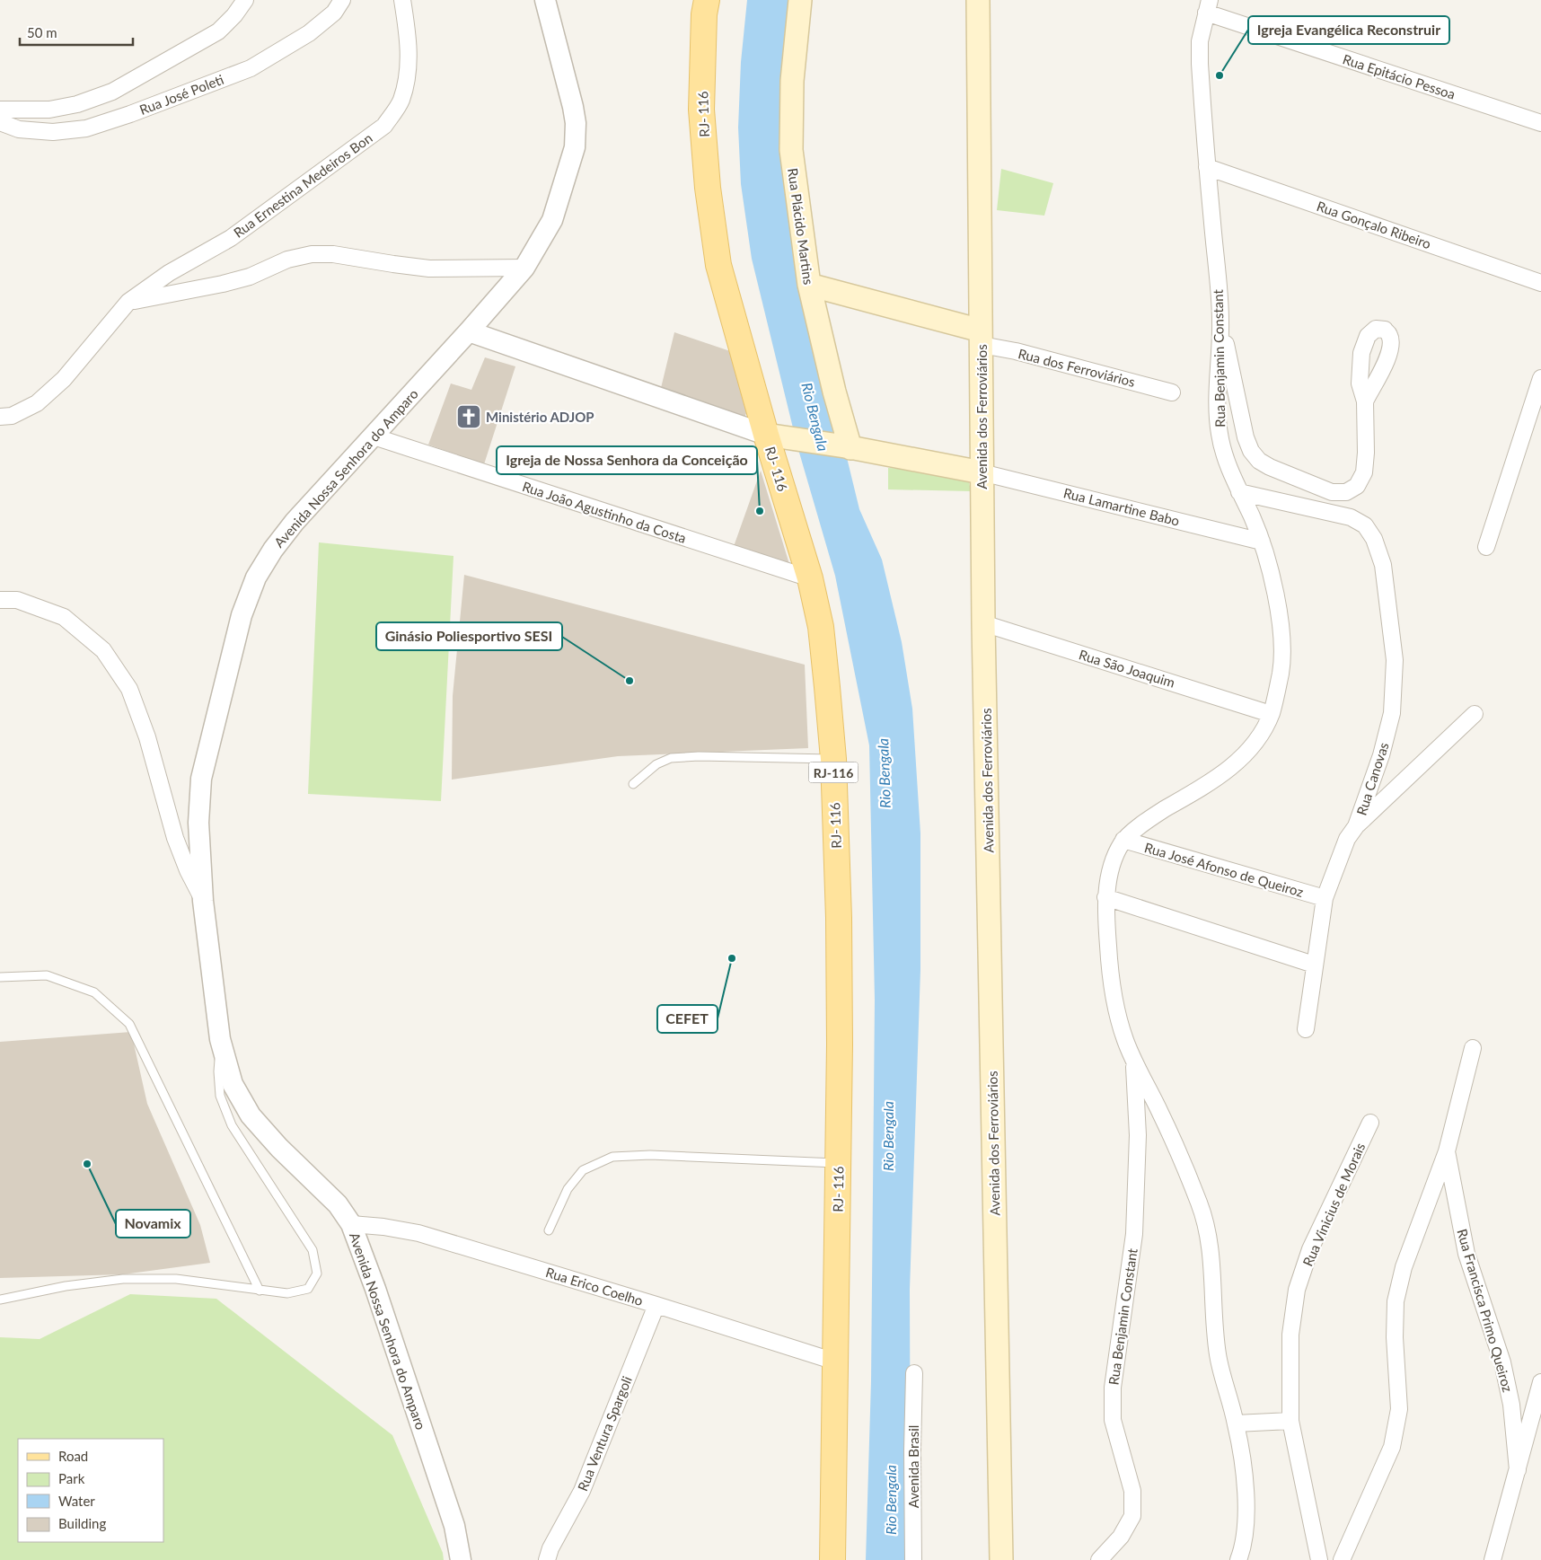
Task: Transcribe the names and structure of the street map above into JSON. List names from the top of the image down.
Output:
{
  "streets": {
    "main road": [
      "RJ- 116",
      "Rua Plácido Martins",
      "Avenida dos Ferroviários",
      "RJ-116"
    ],
    "street": [
      "Rua Epitácio Pessoa",
      "Rua José Poleti",
      "Rua Ernestina Medeiros Bon",
      "Rua Gonçalo Ribeiro",
      "Rua Benjamin Constant",
      "Rua dos Ferroviários",
      "Avenida Nossa Senhora do Amparo",
      "Rua Lamartine Babo",
      "Rua João Agustinho da Costa",
      "Rua São Joaquim",
      "Rua Canovas",
      "Rua José Afonso de Queiroz",
      "Rua Vinicius de Morais",
      "Rua Erico Coelho",
      "Rua Francisca Primo Queiroz",
      "Rua Ventura Spargoli",
      "Avenida Brasil"
    ]
  },
  "crossings": [
    ["Rua Epitácio Pessoa", "Rua Benjamin Constant"],
    ["RJ- 116", "Rua João Agustinho da Costa"],
    ["RJ- 116", "Rua Erico Coelho"],
    ["Rua Gonçalo Ribeiro", "Rua Benjamin Constant"],
    ["Rua Benjamin Constant", "Rua Lamartine Babo"],
    ["Rua Benjamin Constant", "Rua São Joaquim"],
    ["Rua Benjamin Constant", "Rua Canovas"],
    ["Rua Benjamin Constant", "Rua José Afonso de Queiroz"],
    ["Rua dos Ferroviários", "Avenida dos Ferroviários"],
    ["Avenida dos Ferroviários", "Rua Lamartine Babo"],
    ["Avenida dos Ferroviários", "Rua São Joaquim"],
    ["Avenida Nossa Senhora do Amparo", "Rua João Agustinho da Costa"],
    ["Avenida Nossa Senhora do Amparo", "Rua Erico Coelho"],
    ["Rua Canovas", "Rua José Afonso de Queiroz"],
    ["Rua Erico Coelho", "Rua Ventura Spargoli"]
  ],
  "water": ["Rio Bengala"],
  "places": {
    "other": [
      "Igreja Evangélica Reconstruir",
      "Igreja de Nossa Senhora da Conceição",
      "Ginásio Poliesportivo SESI",
      "CEFET",
      "Novamix"
    ],
    "church": ["Ministério ADJOP"]
  },
  "legend": [
    "Road",
    "Park",
    "Water",
    "Building"
  ],
  "scale_bar": "50 m"
}
